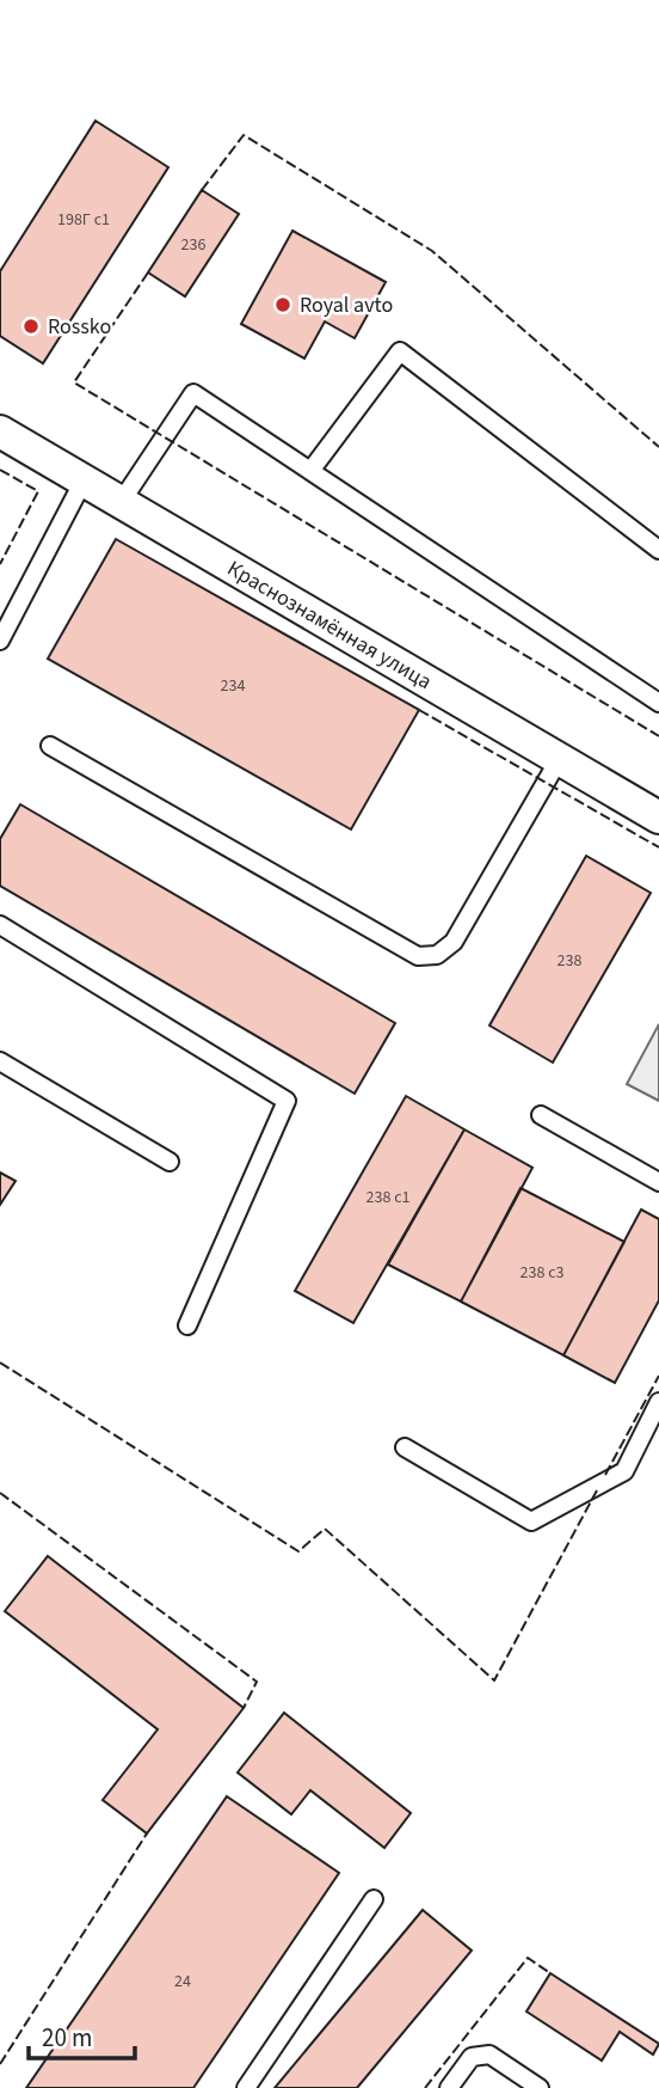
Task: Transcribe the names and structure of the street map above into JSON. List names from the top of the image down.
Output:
{
  "streets": {
    "street": ["Краснознамённая улица"]
  },
  "places": ["Royal avto", "Rossko"],
  "house_numbers": [
    "198Г с1",
    "236",
    "234",
    "238",
    "238 с1",
    "238 с3",
    "24"
  ],
  "scale_bar": "20 m"
}
